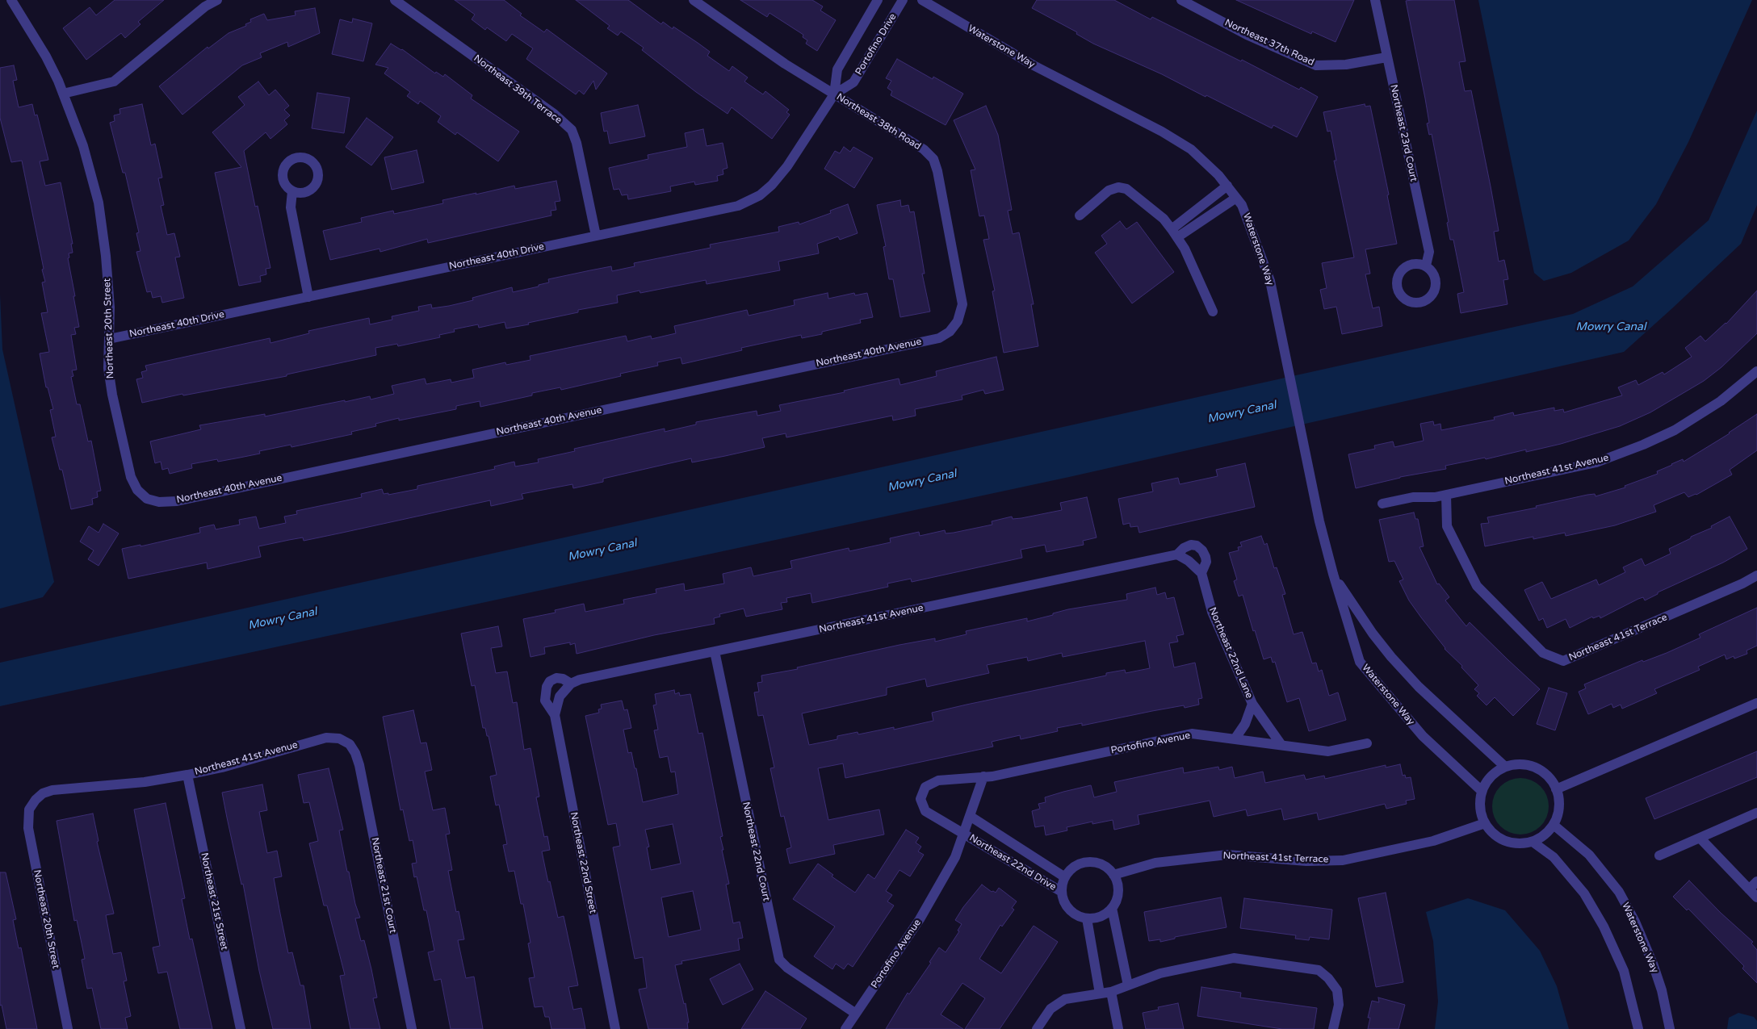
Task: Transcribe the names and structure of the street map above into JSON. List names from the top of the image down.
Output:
{
  "streets": {
    "street": [
      "Northeast 37th Road",
      "Portofino Drive",
      "Waterstone Way",
      "Northeast 39th Terrace",
      "Northeast 38th Road",
      "Northeast 23rd Court",
      "Northeast 40th Drive",
      "Northeast 20th Street",
      "Northeast 40th Avenue",
      "Northeast 41st Avenue",
      "Northeast 41st Terrace",
      "Northeast 22nd Lane",
      "Portofino Avenue",
      "Northeast 22nd Court",
      "Northeast 22nd Street",
      "Northeast 22nd Drive",
      "Northeast 21st Court",
      "Northeast 21st Street"
    ]
  },
  "crossings": [
    ["Northeast 37th Road", "Northeast 23rd Court"],
    ["Portofino Drive", "Northeast 38th Road"],
    ["Portofino Drive", "Northeast 40th Drive"],
    ["Waterstone Way", "Northeast 41st Terrace"],
    ["Northeast 39th Terrace", "Northeast 40th Drive"],
    ["Northeast 38th Road", "Northeast 40th Drive"],
    ["Northeast 38th Road", "Northeast 40th Avenue"],
    ["Northeast 40th Drive", "Northeast 20th Street"],
    ["Northeast 20th Street", "Northeast 40th Avenue"],
    ["Northeast 20th Street", "Northeast 41st Avenue"],
    ["Northeast 41st Avenue", "Northeast 41st Terrace"],
    ["Northeast 41st Avenue", "Northeast 22nd Lane"],
    ["Northeast 41st Avenue", "Northeast 22nd Court"],
    ["Northeast 41st Avenue", "Northeast 22nd Street"],
    ["Northeast 41st Avenue", "Northeast 21st Court"],
    ["Northeast 41st Avenue", "Northeast 21st Street"],
    ["Northeast 41st Terrace", "Northeast 22nd Drive"],
    ["Northeast 22nd Lane", "Portofino Avenue"],
    ["Portofino Avenue", "Northeast 22nd Court"],
    ["Portofino Avenue", "Northeast 22nd Drive"]
  ],
  "water": ["Mowry Canal"]
}
